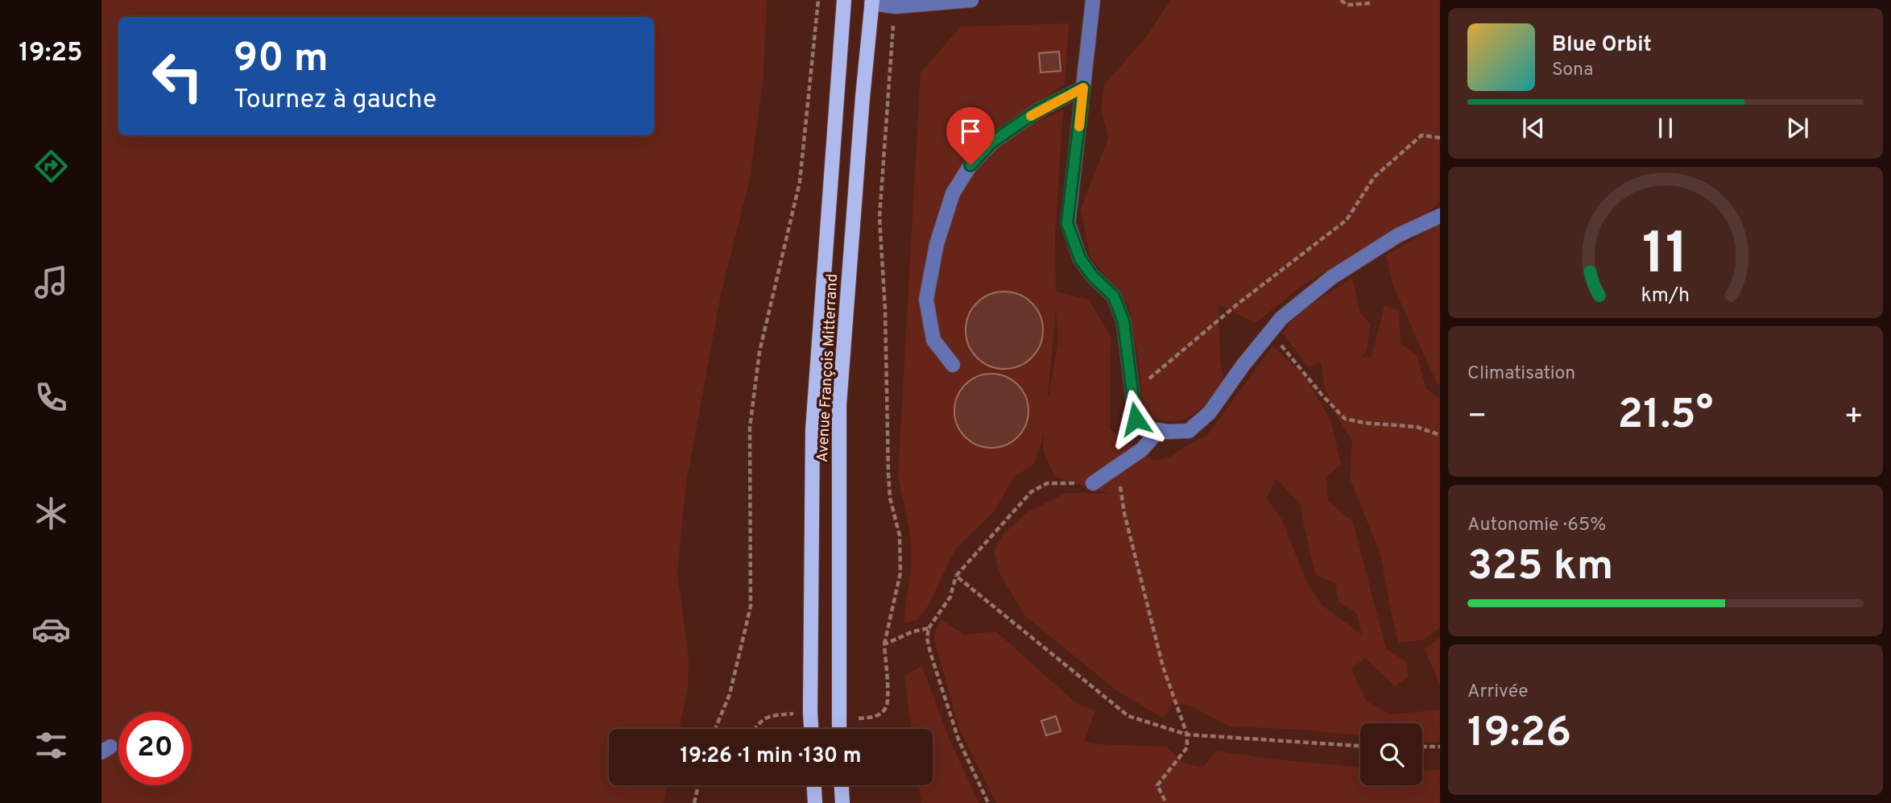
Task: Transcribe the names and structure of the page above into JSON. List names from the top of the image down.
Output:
{
  "streets": {
    "main road": ["Avenue François Mitterrand"]
  },
  "page": {
    "tabs": "19:25",
    "turn": ["90 m", "Tournez à gauche"],
    "song": ["Blue Orbit", "Sona"],
    "tile": [
      "Climatisation",
      ["Autonomie · 65%", "325 km"],
      ["Arrivée", "19:26"]
    ],
    "heat": ["−", "21.5°", "+"],
    "limit": "20",
    "trip": "19:26 · 1 min · 130 m",
    "gauge": ["11", "km/h"]
  }
}
